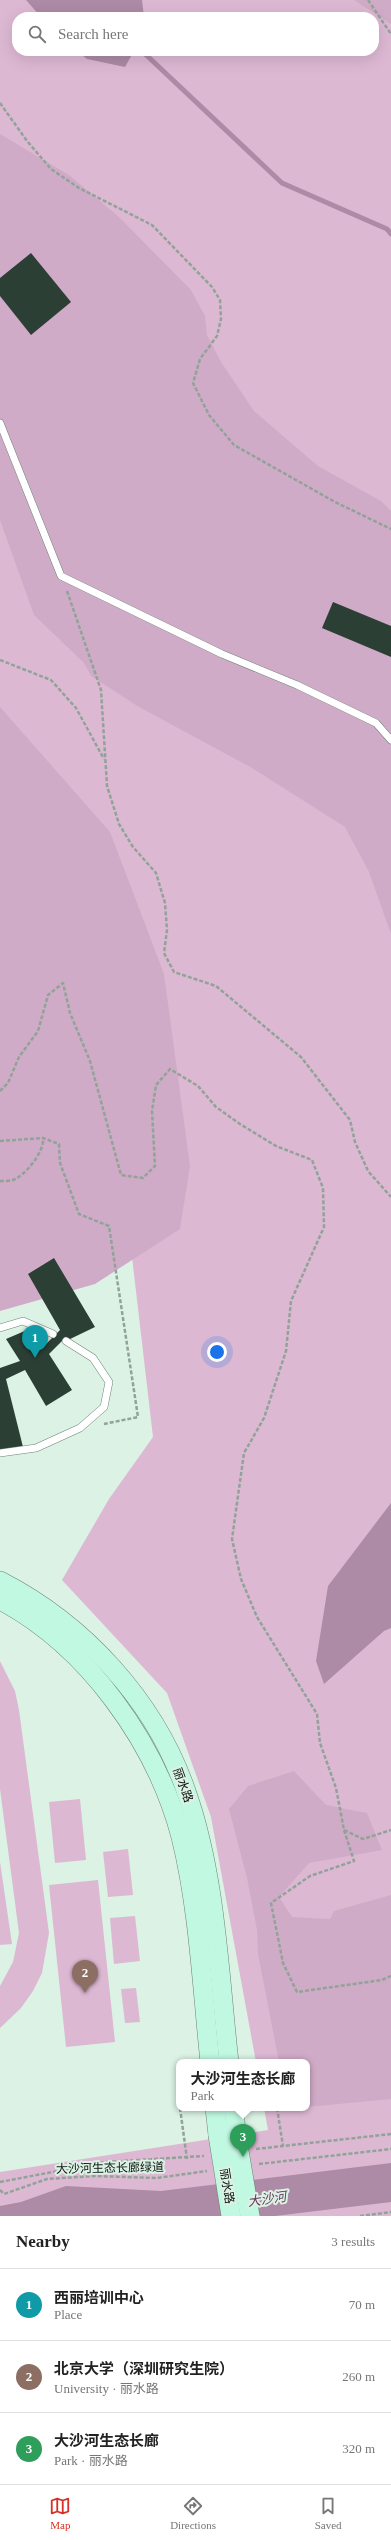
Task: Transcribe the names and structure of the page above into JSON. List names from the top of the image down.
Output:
{
  "streets": {
    "main road": ["丽水路"],
    "path": ["大沙河生态长廊绿道"]
  },
  "water": ["大沙河"],
  "page": {
    "search": "Search here",
    "pins": ["1", "2", "3"],
    "popup": ["大沙河生态长廊", "Park"],
    "heading": ["Nearby", "3 results"],
    "list": [
      {
        "mark": "1",
        "name": "西丽培训中心",
        "note": "Place",
        "value": "70 m"
      },
      {
        "mark": "2",
        "name": "北京大学（深圳研究生院）",
        "note": "University · 丽水路",
        "value": "260 m"
      },
      {
        "mark": "3",
        "name": "大沙河生态长廊",
        "note": "Park · 丽水路",
        "value": "320 m"
      }
    ],
    "nav": ["Map", "Directions", "Saved"]
  }
}
